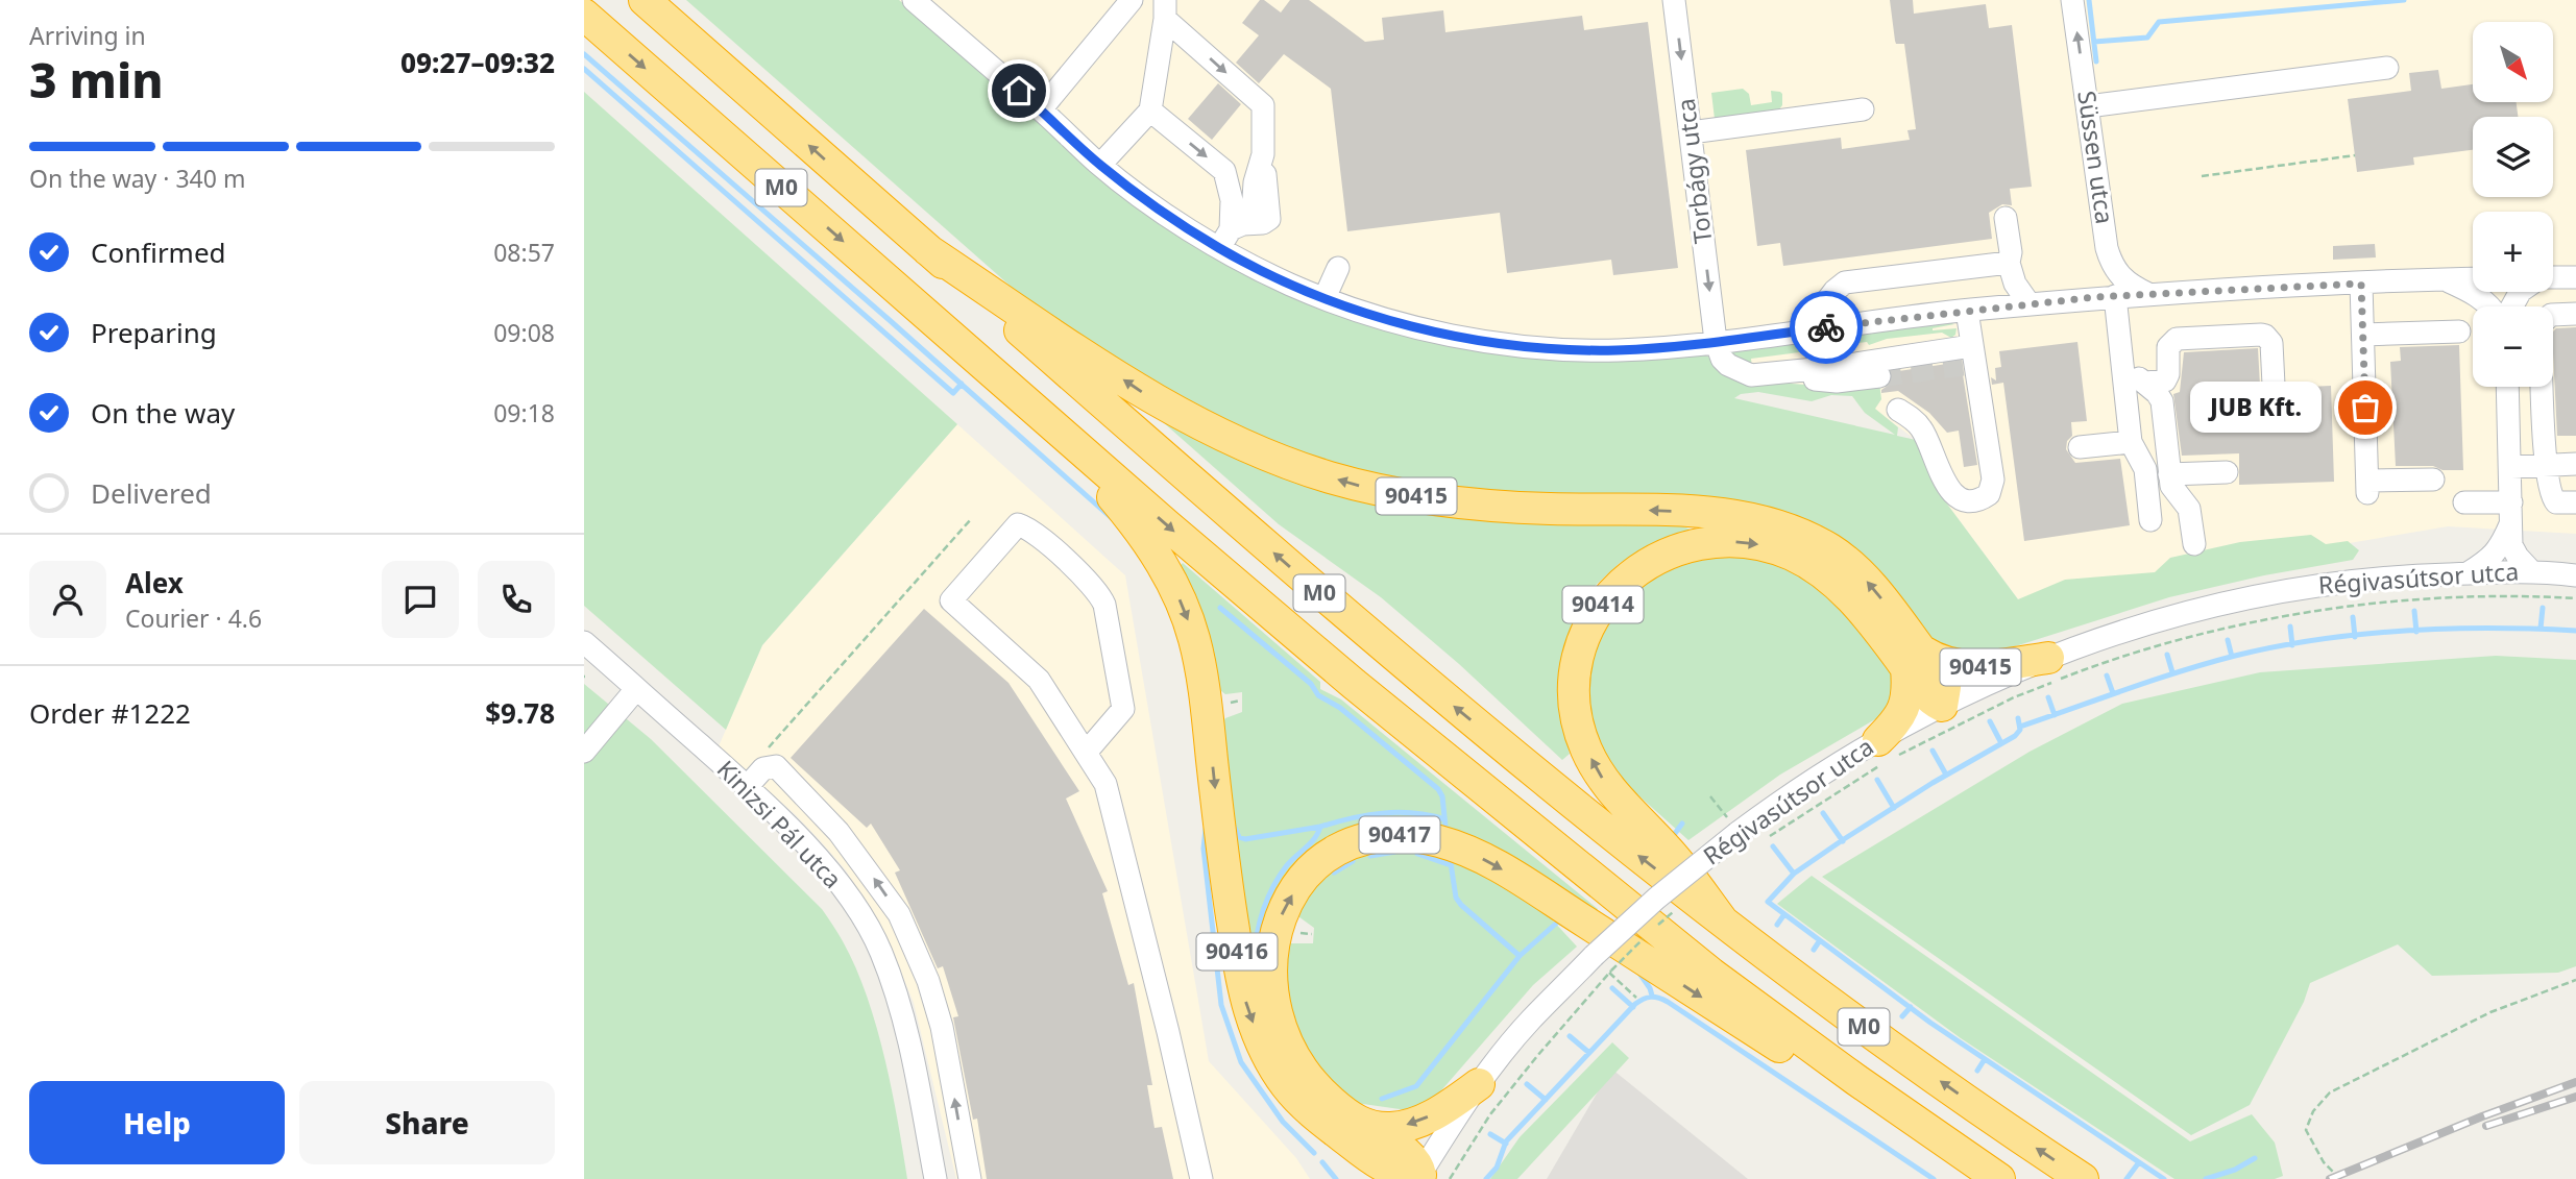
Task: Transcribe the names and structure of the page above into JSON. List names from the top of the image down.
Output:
{
  "streets": {
    "highway": [
      "M0",
      "90415",
      "90414",
      "90417",
      "90416"
    ],
    "street": [
      "Süssen utca",
      "Torbágy utca",
      "Régivasútsor utca",
      "Kinizsi Pál utca"
    ]
  },
  "crossings": [
    ["M0", "90415"],
    ["M0", "90414"],
    ["M0", "90417"],
    ["M0", "90416"],
    ["90415", "Régivasútsor utca"],
    ["90415", "90414"],
    ["Régivasútsor utca", "90416"],
    ["90417", "90416"]
  ],
  "one_way": ["Süssen utca", "Torbágy utca"],
  "places": ["JUB Kft."],
  "north": "bottom right",
  "page": {
    "heading": ["3 min", "Arriving in", "09:27–09:32"],
    "panel": [
      "Alex",
      "Courier · 4.6",
      "Order #1222",
      "$9.78"
    ],
    "map_buttons": ["+", "−"],
    "bar": "On the way · 340 m",
    "list": [
      ["Confirmed", "08:57"],
      ["Preparing", "09:08"],
      ["On the way", "09:18"],
      "Delivered"
    ],
    "bubble": "JUB Kft.",
    "buttons": ["Help", "Share"]
  }
}
